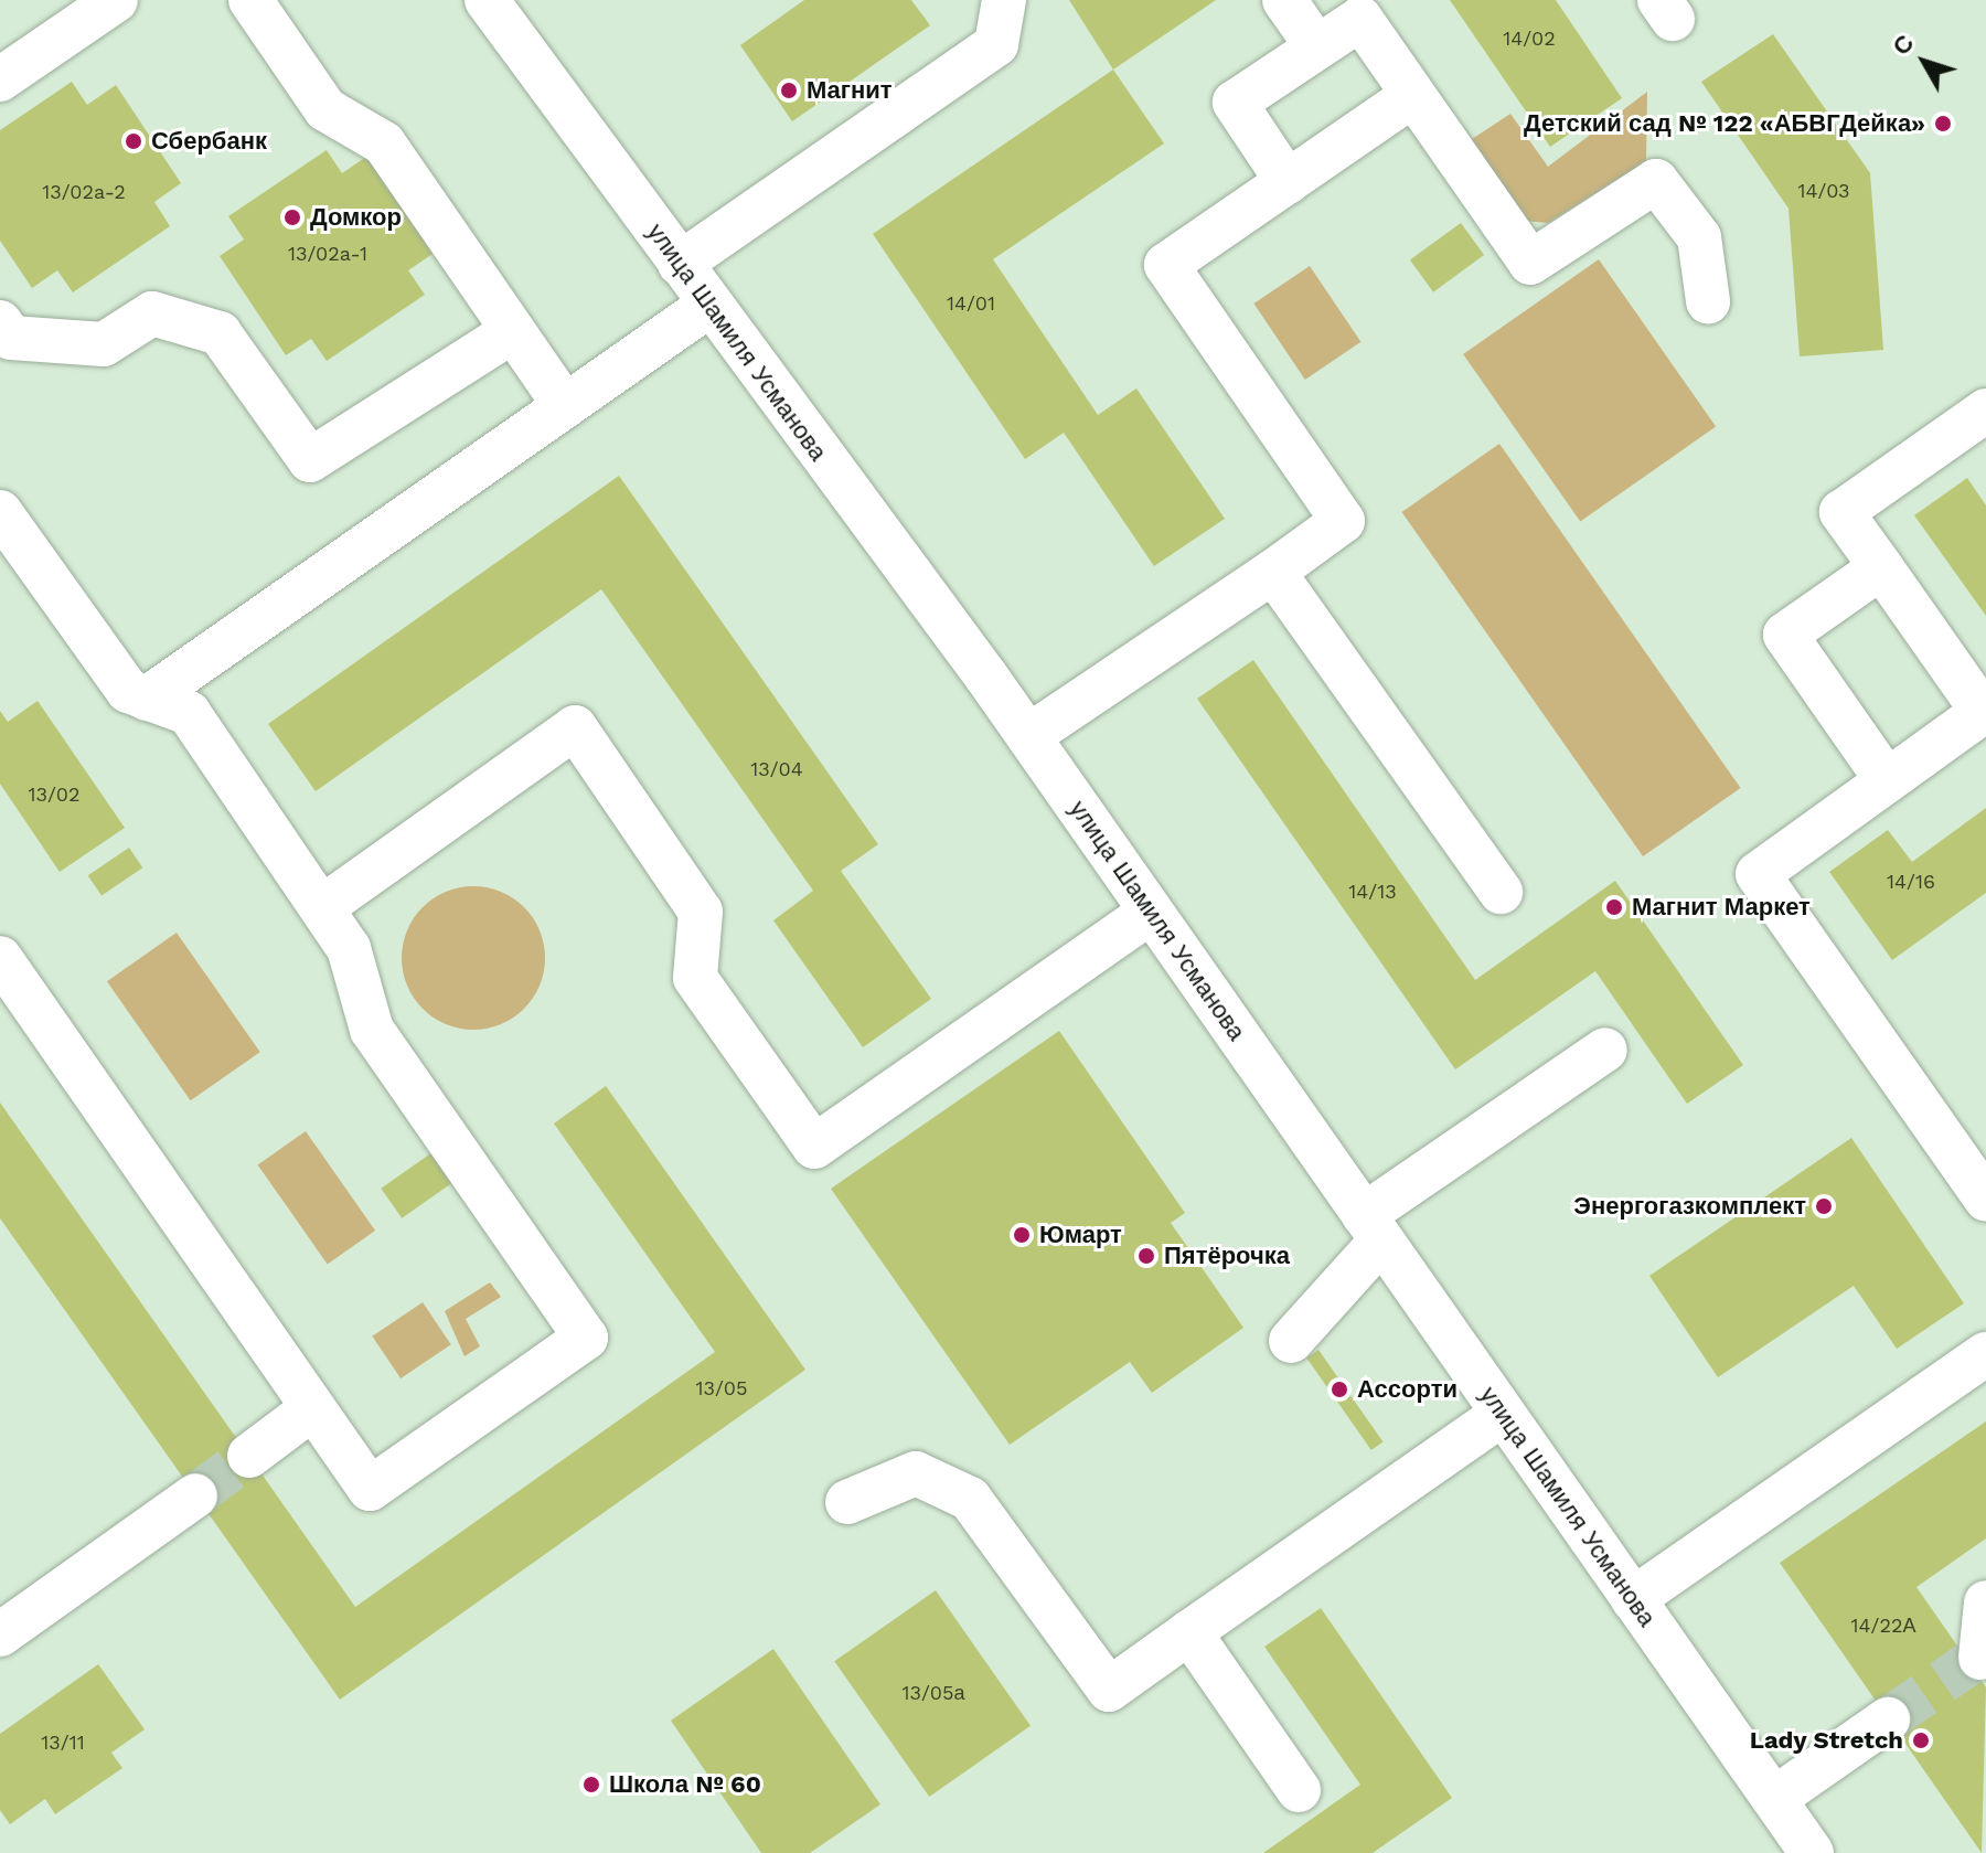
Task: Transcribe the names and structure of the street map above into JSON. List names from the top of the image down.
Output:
{
  "streets": {
    "street": ["улица Шамиля Усманова"]
  },
  "places": [
    "Магнит",
    "Детский сад № 122 «АБВГДейка»",
    "Сбербанк",
    "Домкор",
    "Магнит Маркет",
    "Энергогазкомплект",
    "Юмарт",
    "Пятёрочка",
    "Ассорти",
    "Lady Stretch",
    "Школа № 60"
  ],
  "house_numbers": [
    "14/02",
    "14/03",
    "13/02a-2",
    "13/02a-1",
    "14/01",
    "13/04",
    "13/02",
    "14/16",
    "14/13",
    "13/05",
    "14/22А",
    "13/05а",
    "13/11"
  ],
  "north": "top left"
}
